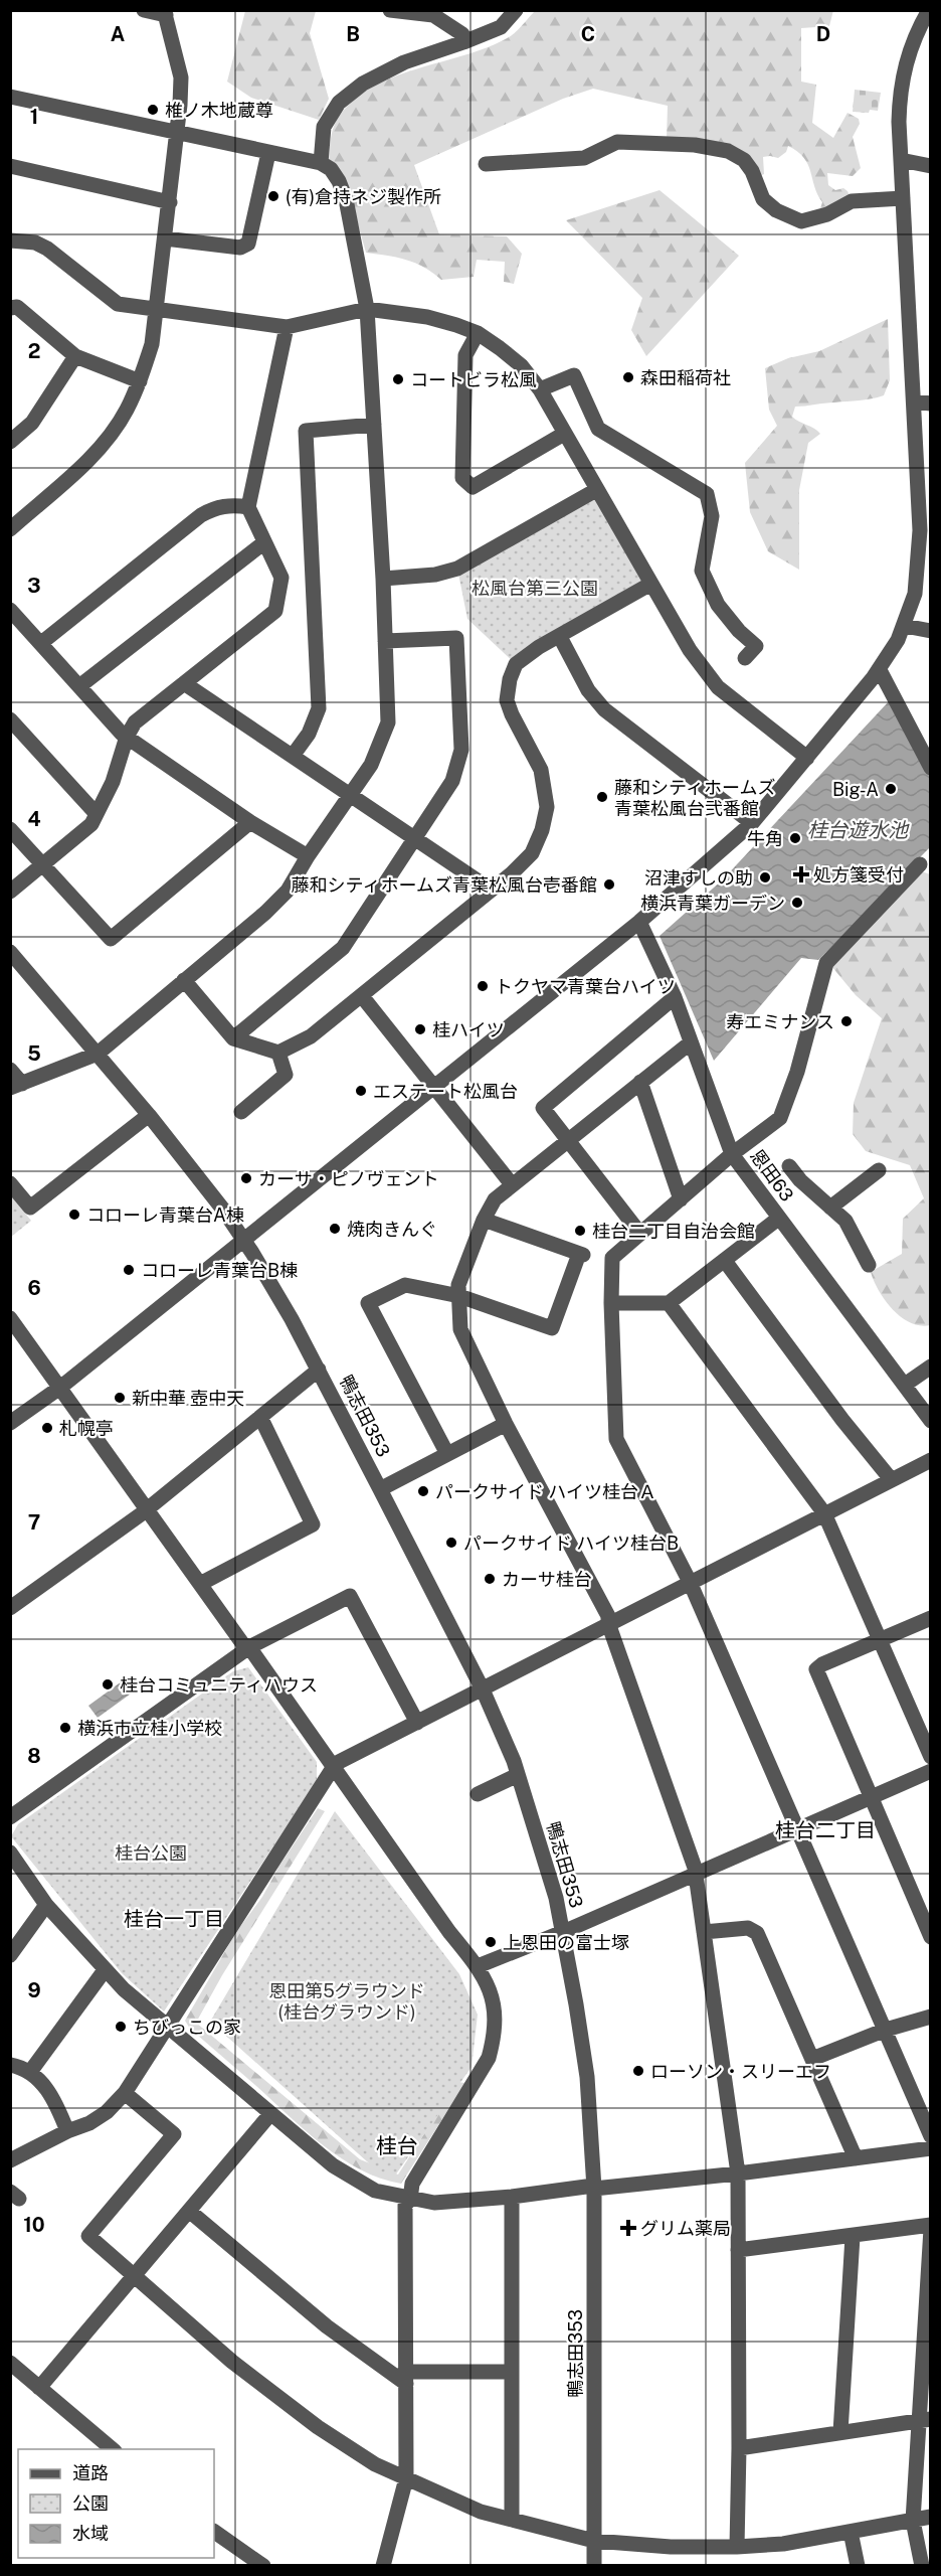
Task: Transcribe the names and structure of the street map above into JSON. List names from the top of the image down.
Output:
{
  "streets": {
    "street": ["恩田63", "鴨志田353"]
  },
  "districts": ["桂台二丁目", "桂台一丁目", "桂台"],
  "water": ["桂台遊水池"],
  "parks": ["松風台第三公園", "桂台公園", "恩田第5グラウンド (桂台グラウンド)"],
  "places": {
    "other": [
      "椎ノ木地蔵尊",
      "(有)倉持ネジ製作所",
      "森田稲荷社",
      "コートビラ松風",
      "Big-A",
      "藤和シティホームズ 青葉松風台弐番館",
      "牛角",
      "沼津すしの助",
      "藤和シティホームズ青葉松風台壱番館",
      "横浜青葉ガーデン",
      "トクヤマ青葉台ハイツ",
      "寿エミナンス",
      "桂ハイツ",
      "エステート松風台",
      "カーサ・ピノヴェント",
      "コローレ青葉台A棟",
      "焼肉きんぐ",
      "桂台二丁目自治会館",
      "コローレ青葉台B棟",
      "新中華 壺中天",
      "札幌亭",
      "パークサイド ハイツ桂台Ａ",
      "パークサイド ハイツ桂台B",
      "カーサ桂台",
      "桂台コミュニティハウス",
      "横浜市立桂小学校",
      "上恩田の富士塚",
      "ちびっこの家",
      "ローソン・スリーエフ"
    ],
    "health": ["処方箋受付", "グリム薬局"]
  },
  "legend": ["道路", "公園", "水域"],
  "grid": {
    "columns": [
      "A",
      "B",
      "C",
      "D"
    ],
    "rows": [
      "1",
      "2",
      "3",
      "4",
      "5",
      "6",
      "7",
      "8",
      "9",
      "10"
    ]
  }
}
